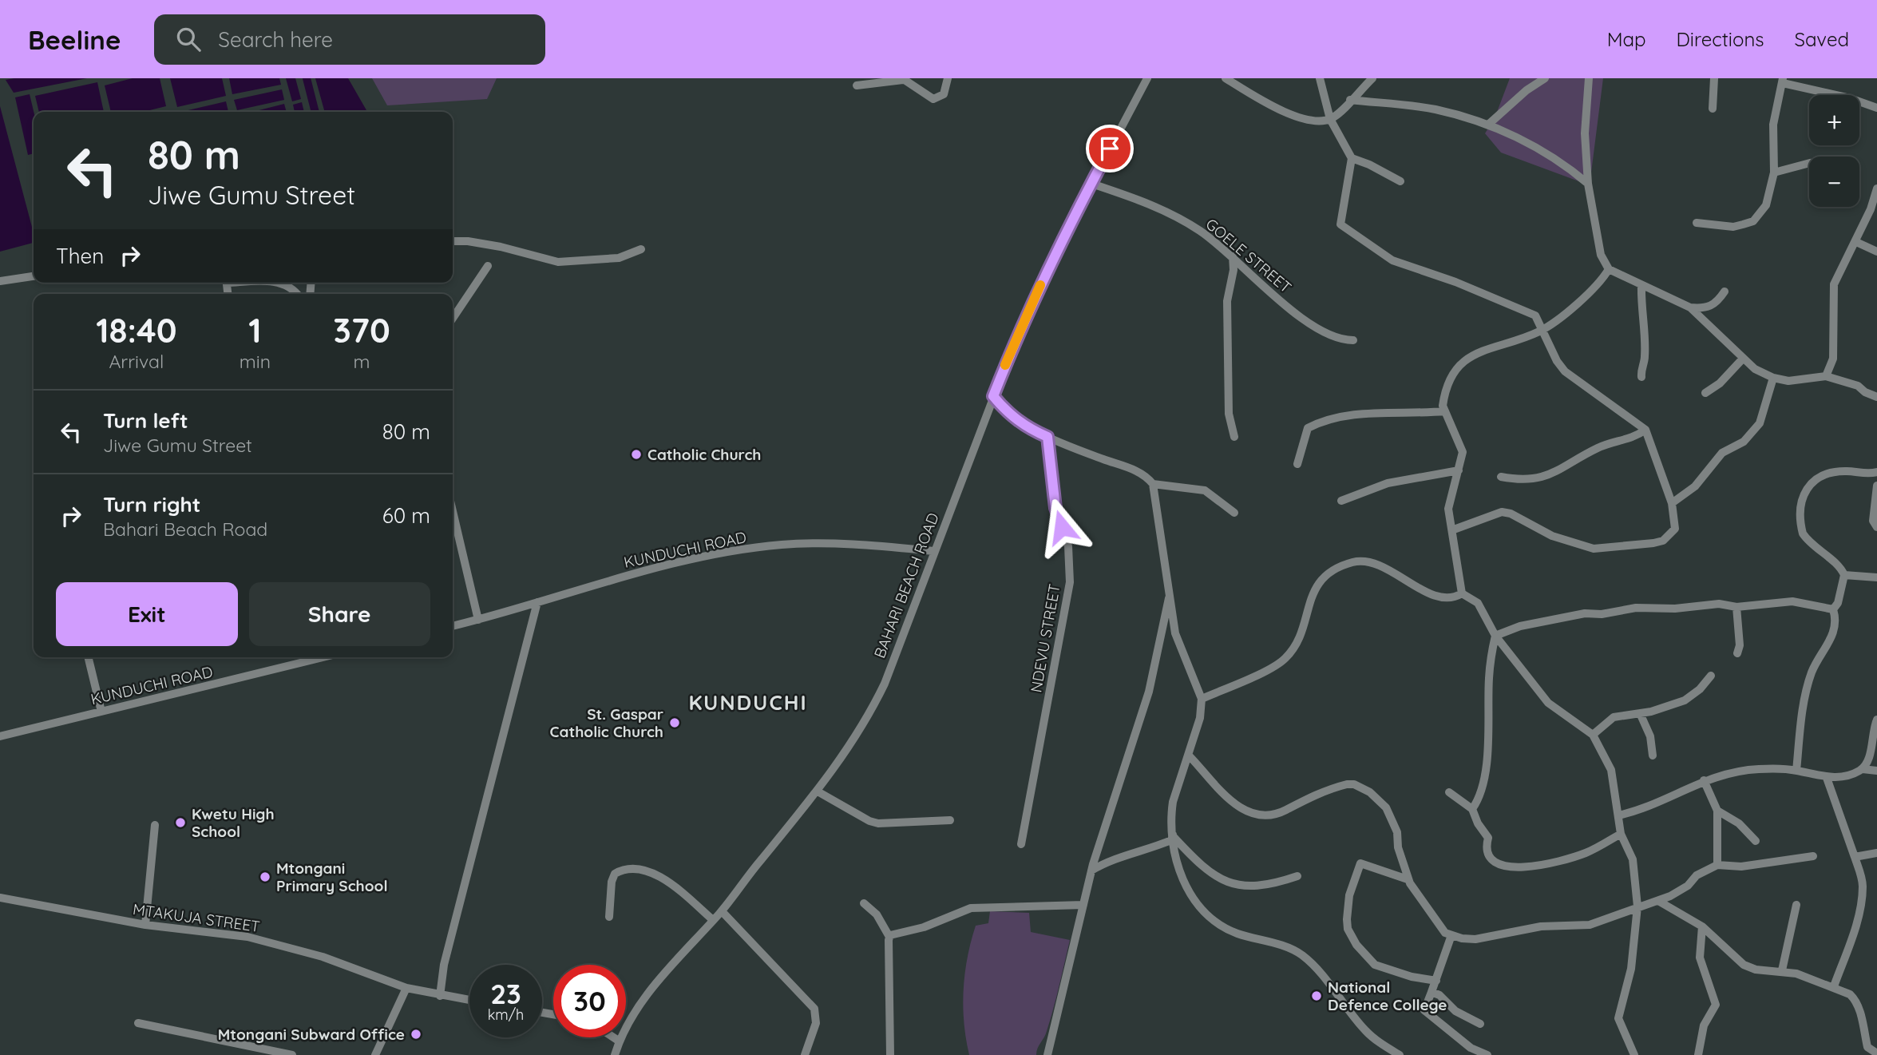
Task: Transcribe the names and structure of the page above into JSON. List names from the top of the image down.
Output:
{
  "streets": {
    "street": [
      "GOELE STREET",
      "KUNDUCHI ROAD",
      "BAHARI BEACH ROAD",
      "NDEVU STREET",
      "MTAKUJA STREET"
    ]
  },
  "crossings": [
    ["GOELE STREET", "BAHARI BEACH ROAD"],
    ["KUNDUCHI ROAD", "BAHARI BEACH ROAD"]
  ],
  "districts": ["KUNDUCHI"],
  "places": [
    "Catholic Church",
    "St. Gaspar Catholic Church",
    "Kwetu High School",
    "Mtongani Primary School",
    "National Defence College",
    "Mtongani Subward Office"
  ],
  "page": {
    "header": "Beeline",
    "search": "Search here",
    "nav": ["Map", "Directions", "Saved"],
    "map_buttons": ["+", "−"],
    "turn": ["80 m", "Jiwe Gumu Street"],
    "then": "Then",
    "eta": [
      "18:40",
      "Arrival",
      "1",
      "min",
      "370",
      "m"
    ],
    "list": [
      {
        "name": "Turn left",
        "note": "Jiwe Gumu Street",
        "value": "80 m"
      },
      {
        "name": "Turn right",
        "note": "Bahari Beach Road",
        "value": "60 m"
      }
    ],
    "buttons": ["Exit", "Share"],
    "speed": "23 km/h",
    "limit": "30"
  }
}
